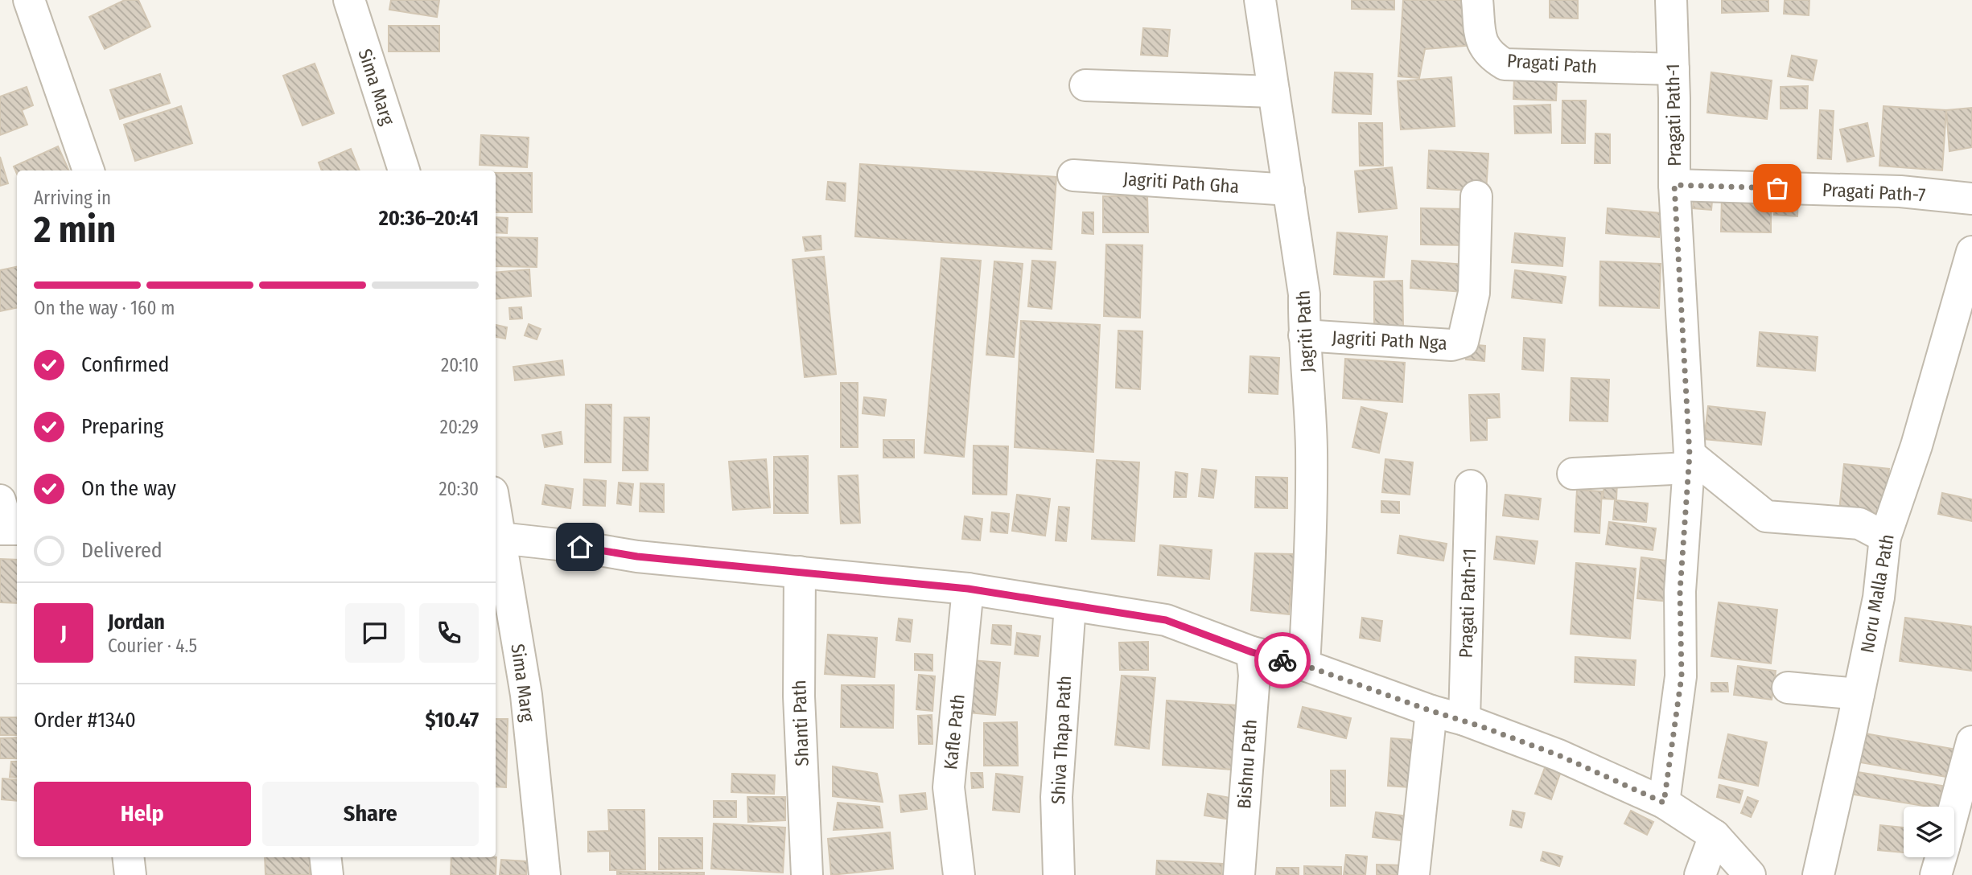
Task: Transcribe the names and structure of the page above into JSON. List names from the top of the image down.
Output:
{
  "streets": {
    "street": [
      "Pragati Path",
      "Sima Marg",
      "Pragati Path-1",
      "Jagriti Path Gha",
      "Pragati Path-7",
      "Jagriti Path",
      "Jagriti Path Nga",
      "Noru Malla Path",
      "Pragati Path-11",
      "Shanti Path",
      "Kafle Path",
      "Shiva Thapa Path",
      "Bishnu Path"
    ]
  },
  "crossings": [
    ["Pragati Path", "Pragati Path-1"],
    ["Pragati Path-1", "Pragati Path-7"],
    ["Jagriti Path Gha", "Jagriti Path"],
    ["Jagriti Path", "Jagriti Path Nga"]
  ],
  "page": {
    "heading": ["2 min", "Arriving in", "20:36–20:41"],
    "panel": [
      "Jordan",
      "Courier · 4.5",
      "Order #1340",
      "$10.47"
    ],
    "bar": "On the way · 160 m",
    "list": [
      ["Confirmed", "20:10"],
      ["Preparing", "20:29"],
      ["On the way", "20:30"],
      "Delivered"
    ],
    "round": "J",
    "buttons": ["Help", "Share"]
  }
}
